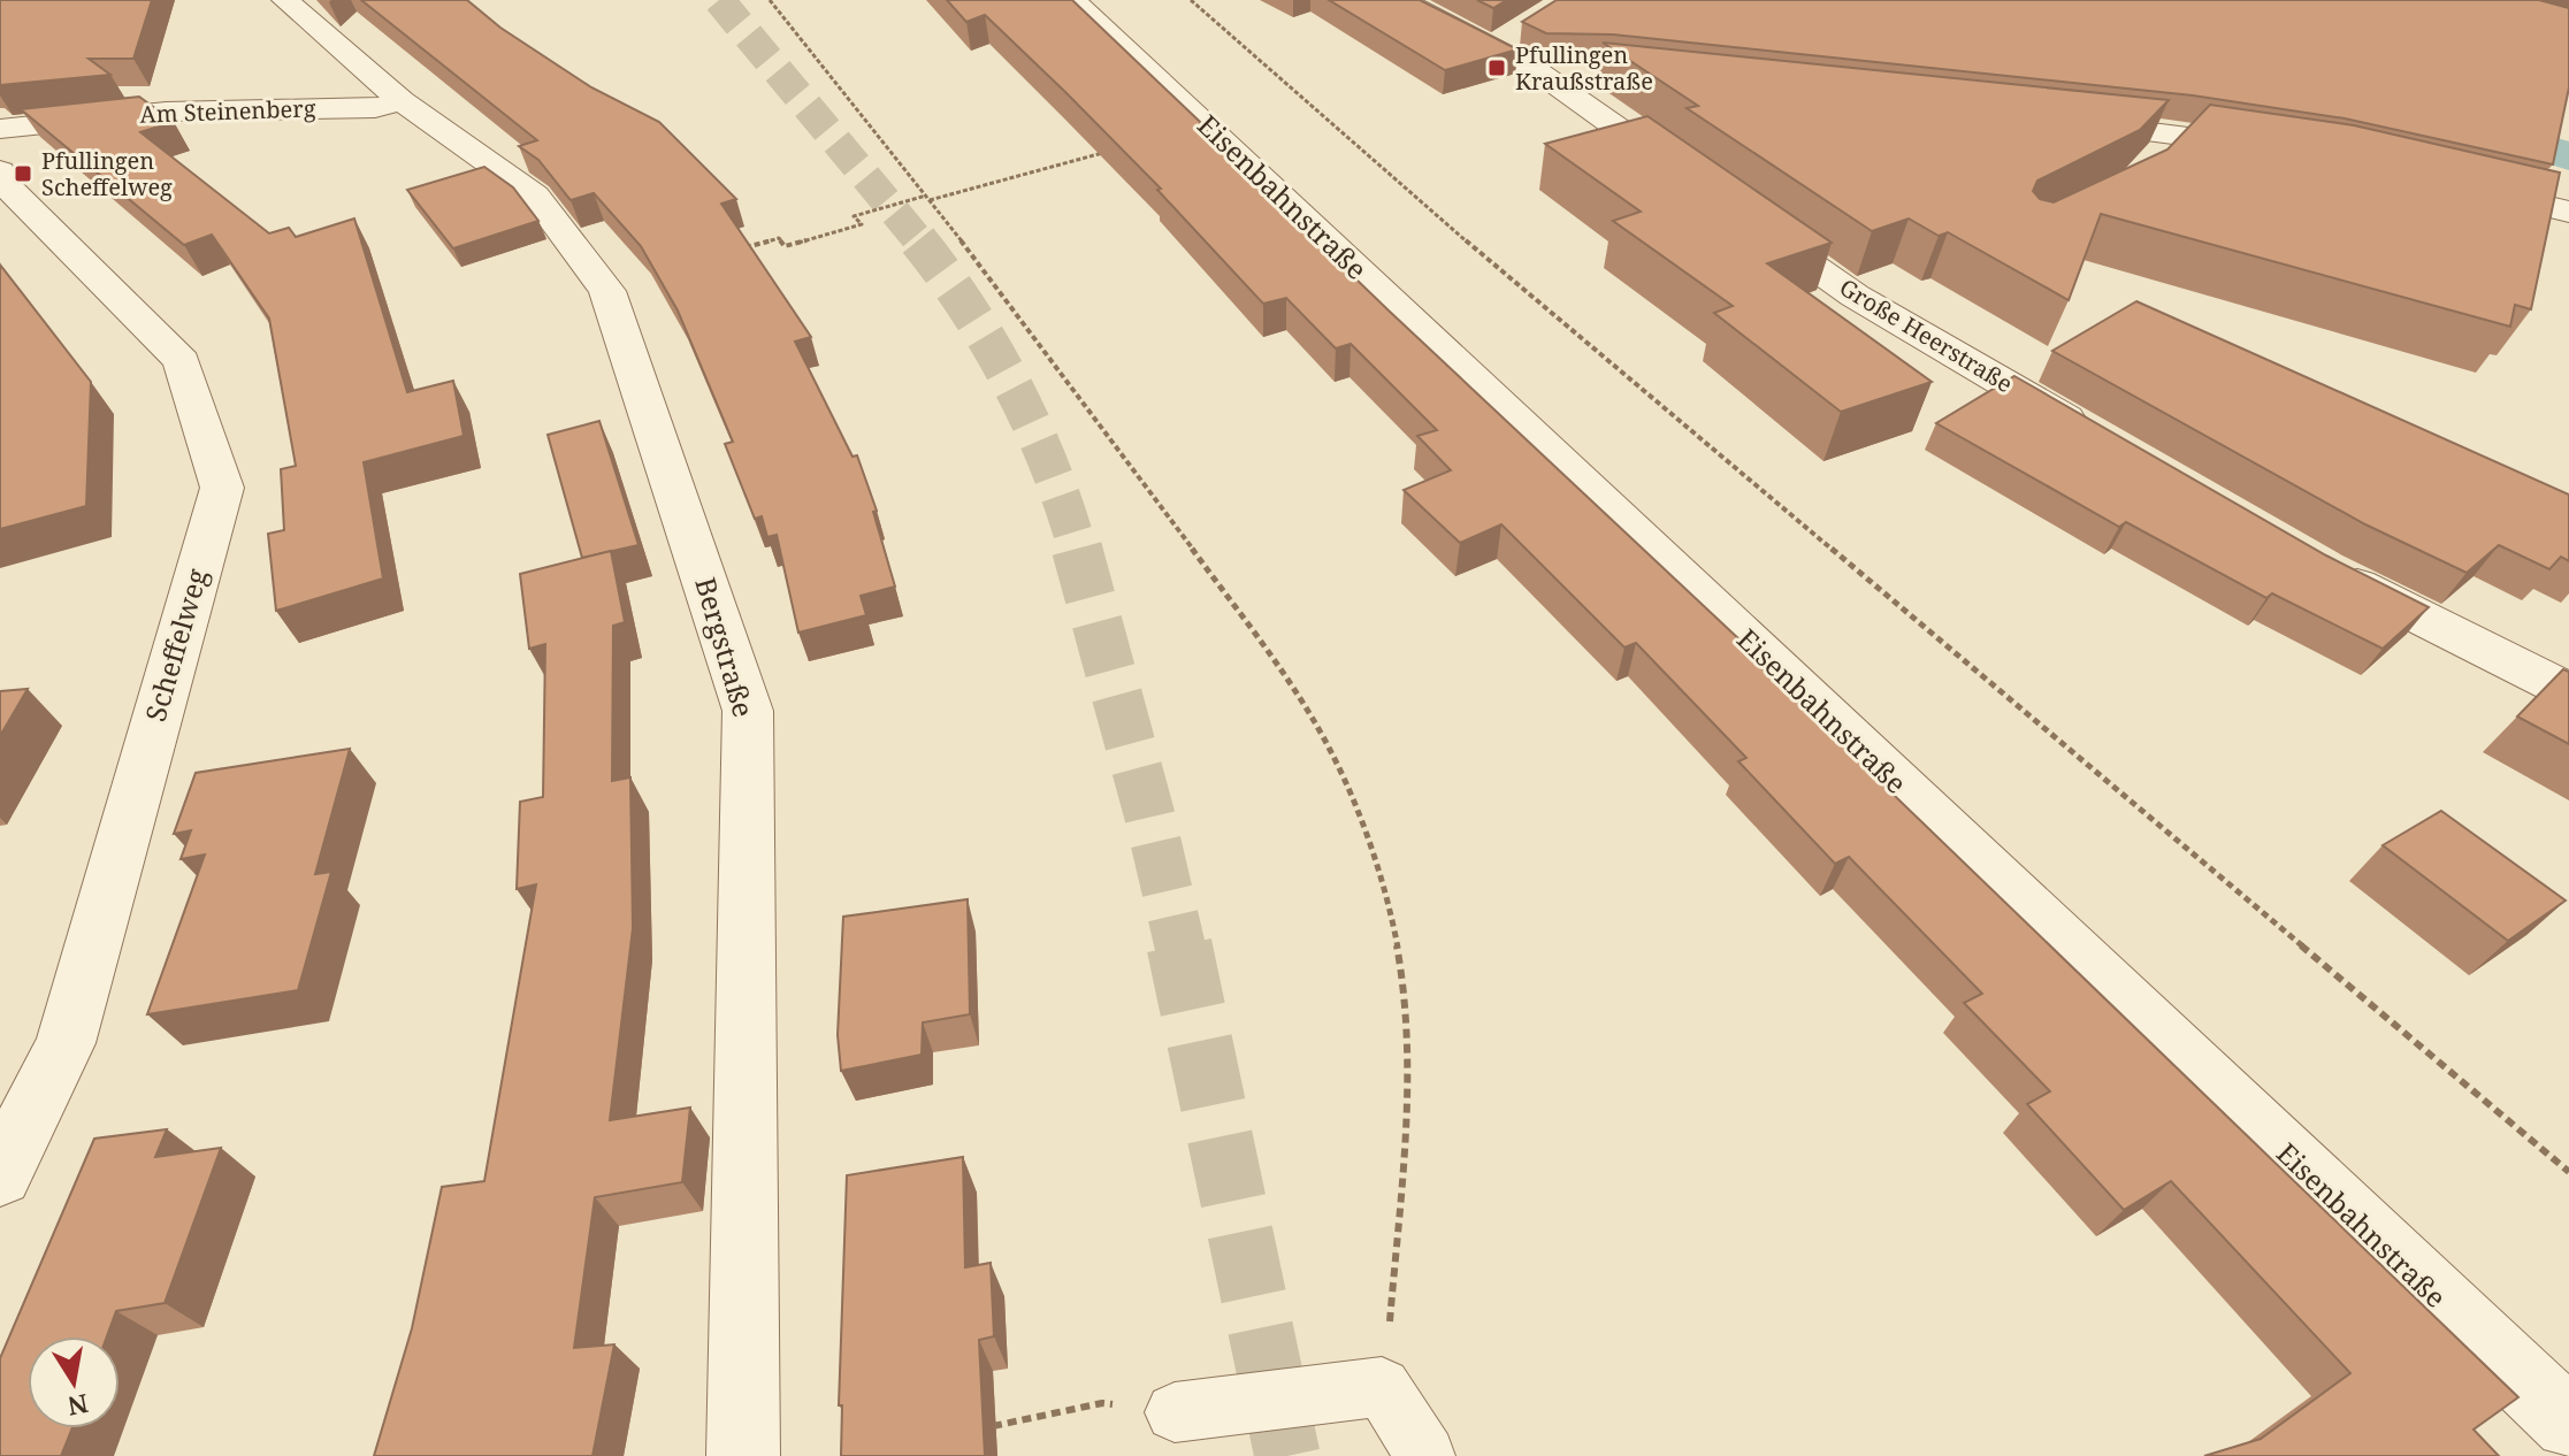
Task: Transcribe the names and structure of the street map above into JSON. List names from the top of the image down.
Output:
{
  "streets": {
    "street": [
      "Am Steinenberg",
      "Eisenbahnstraße",
      "Große Heerstraße",
      "Scheffelweg",
      "Bergstraße"
    ]
  },
  "crossings": [
    ["Am Steinenberg", "Bergstraße"]
  ],
  "places": {
    "transit": ["Pfullingen Kraußstraße", "Pfullingen Scheffelweg"]
  },
  "north": "bottom"
}
